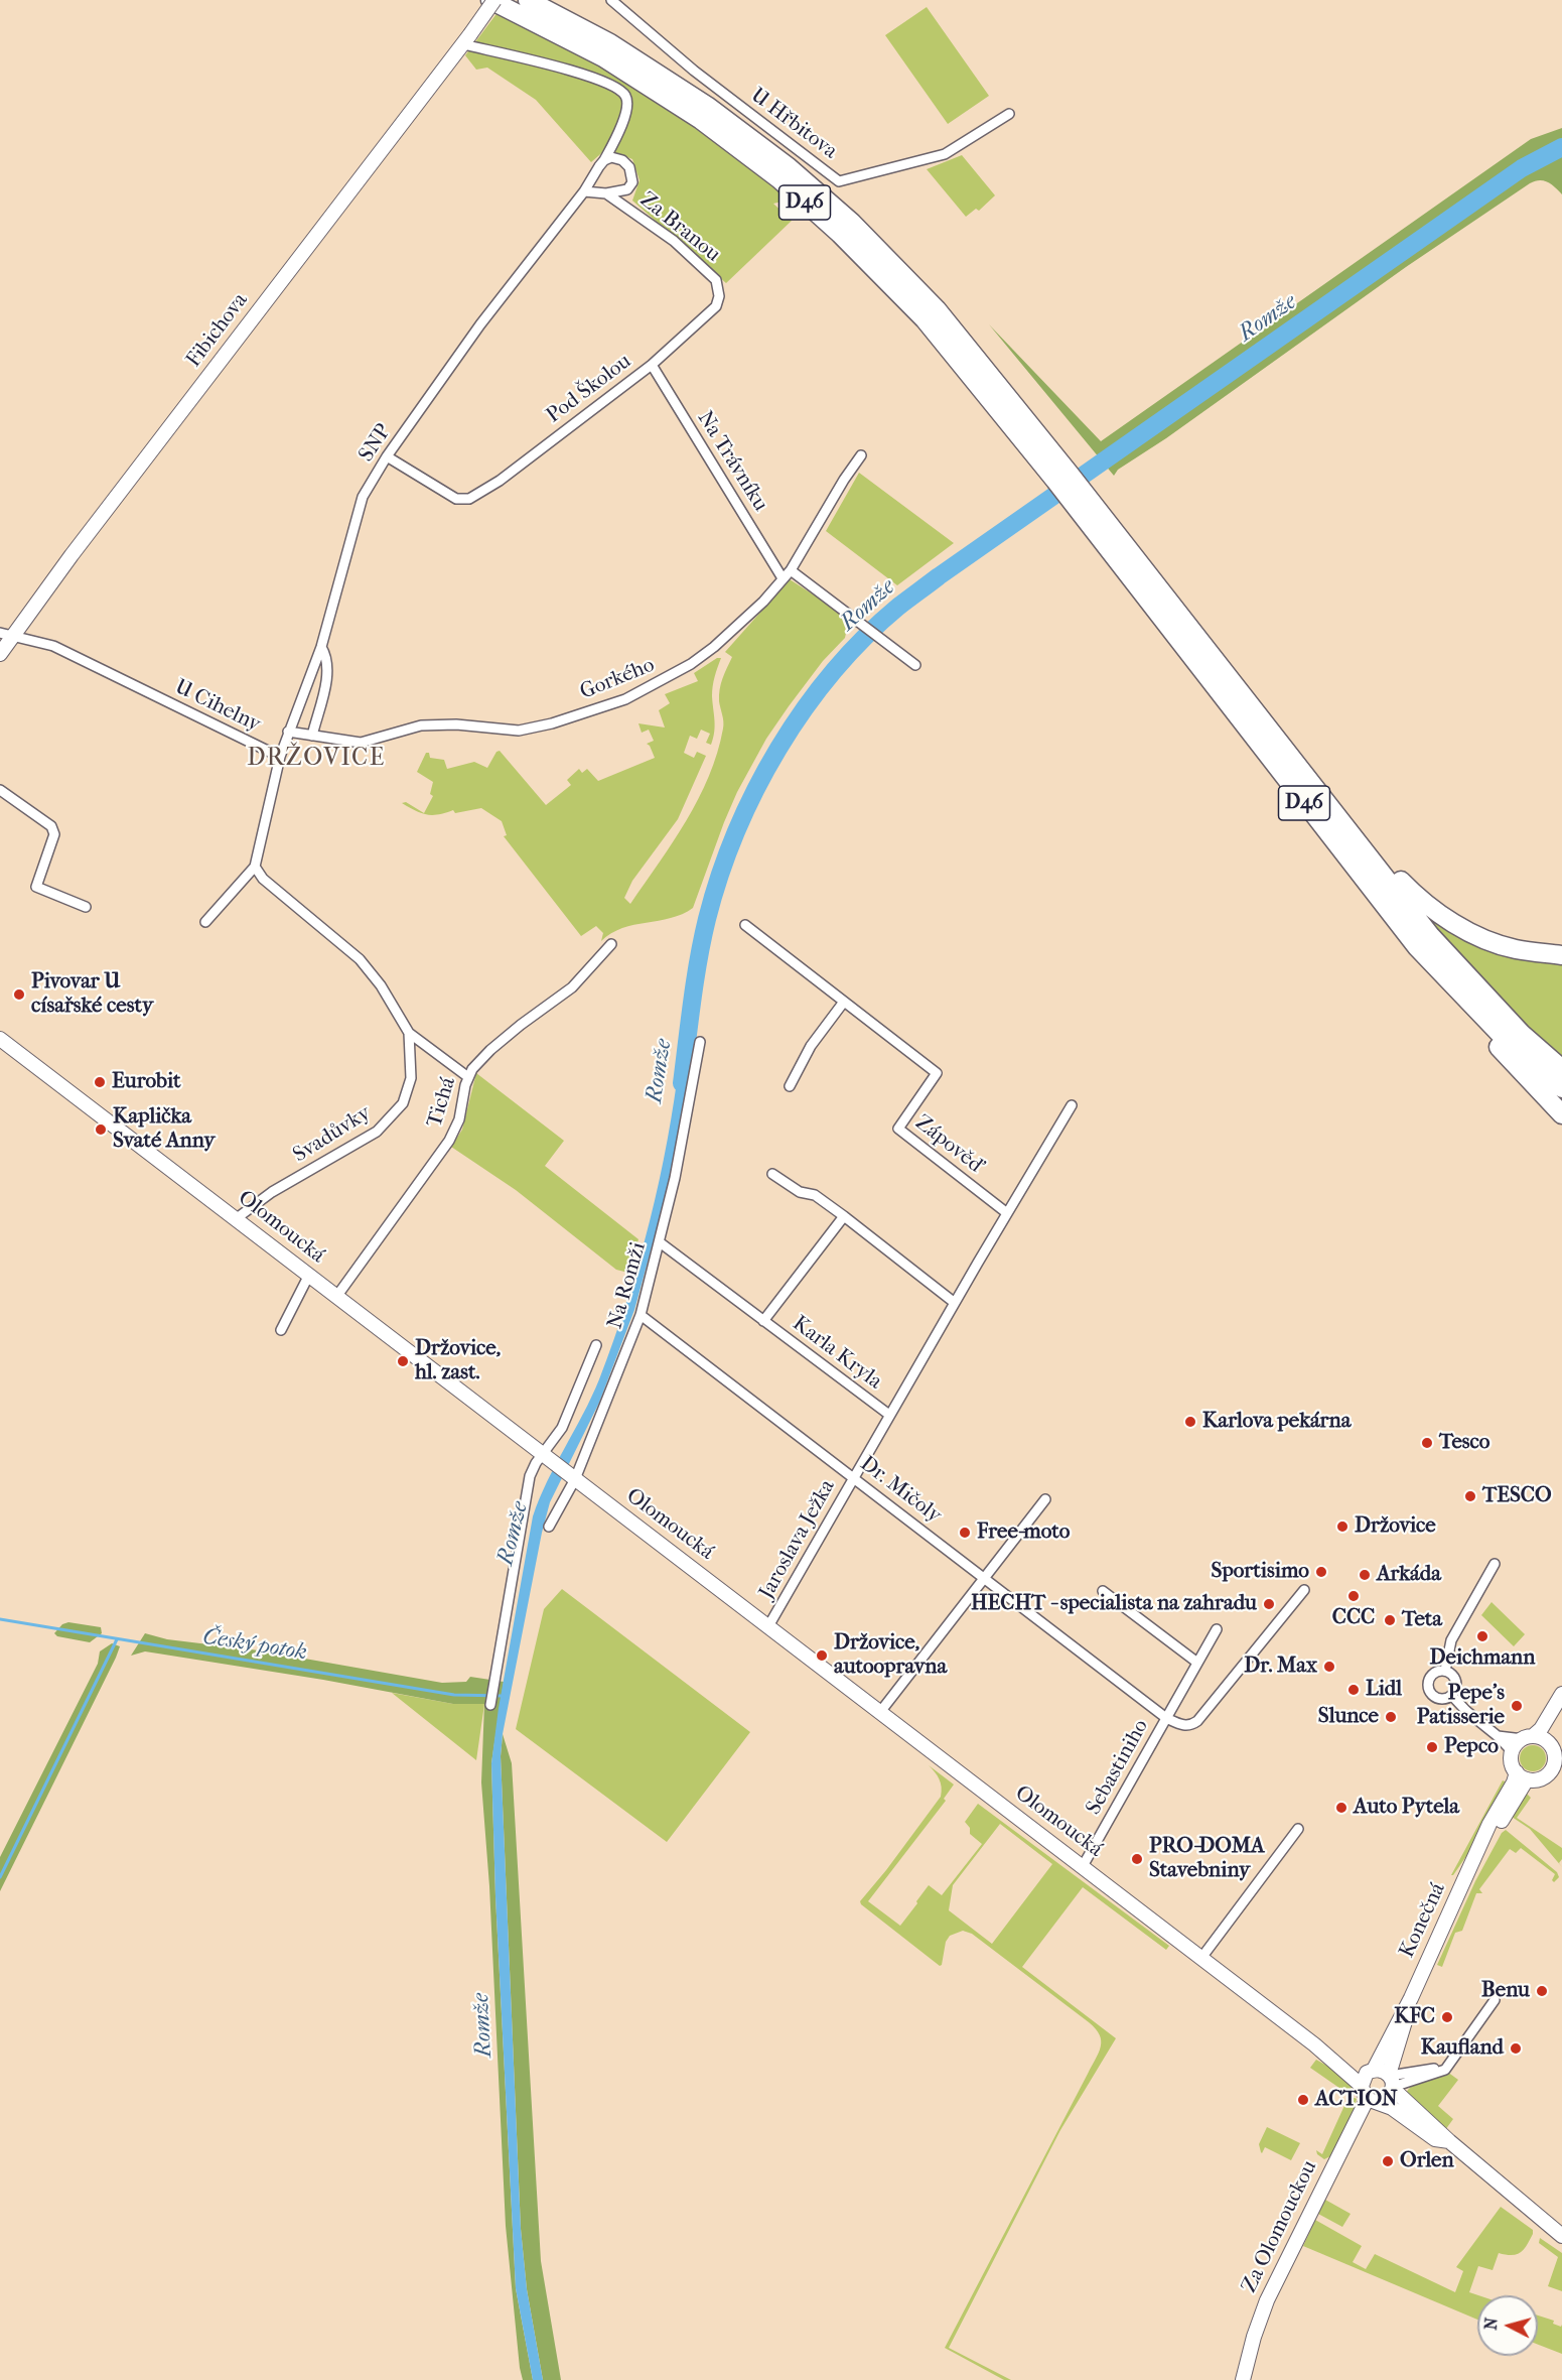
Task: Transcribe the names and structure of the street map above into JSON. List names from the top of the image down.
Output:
{
  "streets": {
    "highway": ["D46"],
    "street": [
      "U Hřbitova",
      "Za Branou",
      "Fibichova",
      "Pod Školou",
      "SNP",
      "Na Trávníku",
      "Gorkého",
      "U Cihelny",
      "Tichá",
      "Svadůvky",
      "Zápověď",
      "Olomoucká",
      "Na Romži",
      "Karla Kryla",
      "Dr. Mičoly",
      "Jaroslava Ježka",
      "Sebastiniho",
      "Konečná",
      "Za Olomouckou"
    ]
  },
  "crossings": [
    ["D46", "Fibichova"],
    ["Za Branou", "Pod Školou"],
    ["Fibichova", "SNP"],
    ["Fibichova", "U Cihelny"],
    ["Pod Školou", "SNP"],
    ["Pod Školou", "Na Trávníku"],
    ["SNP", "Gorkého"],
    ["SNP", "U Cihelny"],
    ["Na Trávníku", "Gorkého"],
    ["Tichá", "Olomoucká"],
    ["Svadůvky", "Olomoucká"],
    ["Zápověď", "Jaroslava Ježka"],
    ["Olomoucká", "Na Romži"],
    ["Olomoucká", "Jaroslava Ježka"],
    ["Olomoucká", "Sebastiniho"],
    ["Olomoucká", "Konečná"],
    ["Olomoucká", "Za Olomouckou"],
    ["Na Romži", "Karla Kryla"],
    ["Na Romži", "Dr. Mičoly"],
    ["Karla Kryla", "Jaroslava Ježka"],
    ["Dr. Mičoly", "Jaroslava Ježka"],
    ["Dr. Mičoly", "Sebastiniho"],
    ["Konečná", "Za Olomouckou"]
  ],
  "districts": ["DRŽOVICE"],
  "water": ["Romže", "Český potok"],
  "places": [
    "Pivovar U císařské cesty",
    "Eurobit",
    "Kaplička Svaté Anny",
    "Držovice, hl. zast.",
    "Karlova pekárna",
    "Tesco",
    "TESCO",
    "Držovice",
    "Free-moto",
    "Sportisimo",
    "Arkáda",
    "CCC",
    "HECHT - specialista na zahradu",
    "Teta",
    "Deichmann",
    "Držovice, autoopravna",
    "Dr. Max",
    "Lidl",
    "Pepe's Patisserie",
    "Slunce",
    "Pepco",
    "Auto Pytela",
    "PRO-DOMA Stavebniny",
    "Benu",
    "KFC",
    "Kaufland",
    "ACTION",
    "Orlen"
  ],
  "north": "left"
}
